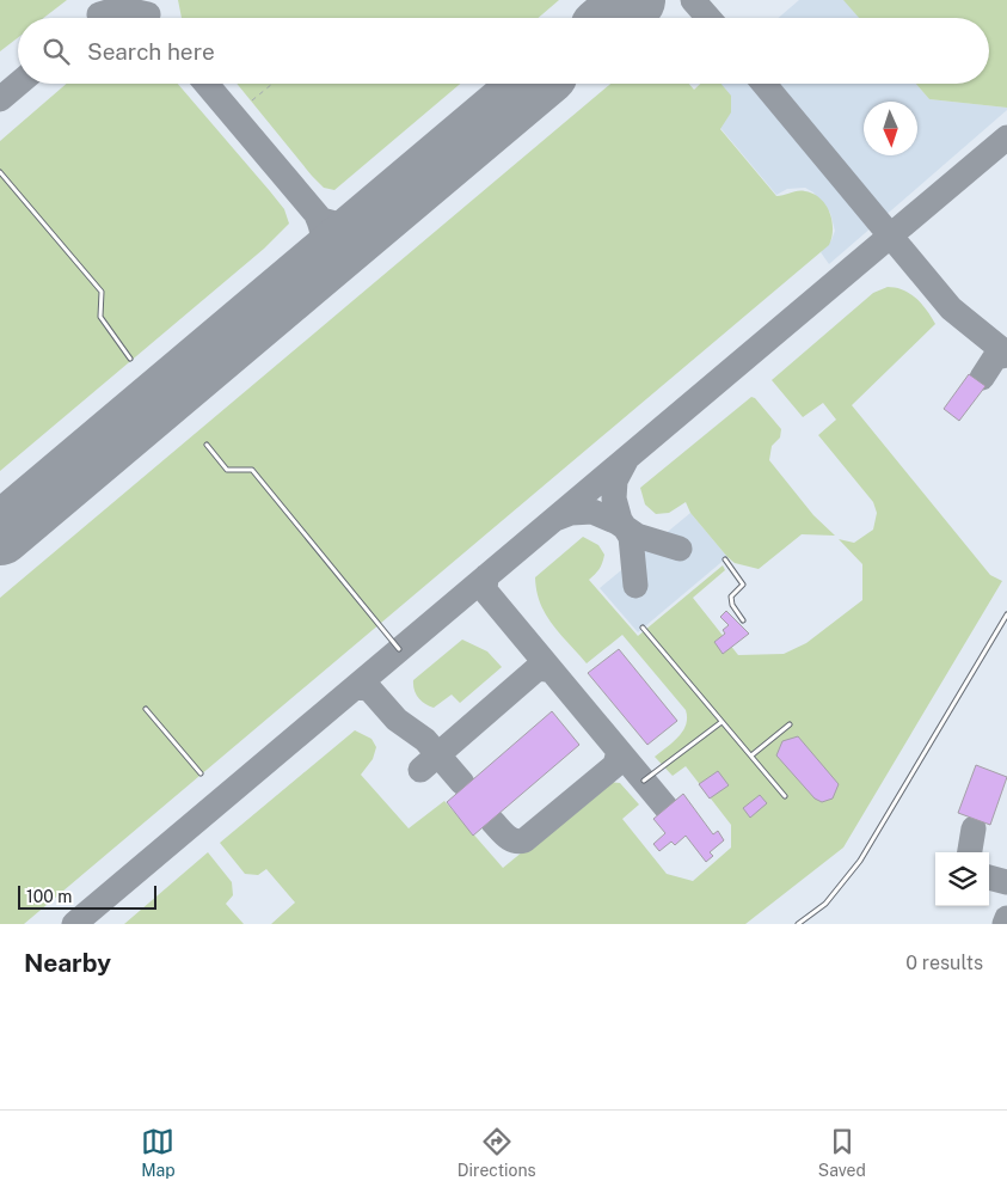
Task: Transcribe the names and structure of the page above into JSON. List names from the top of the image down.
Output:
{
  "scale_bar": "100 m",
  "north": "bottom",
  "page": {
    "search": "Search here",
    "scale": "100 m",
    "heading": ["Nearby", "0 results"],
    "nav": ["Map", "Directions", "Saved"]
  }
}
